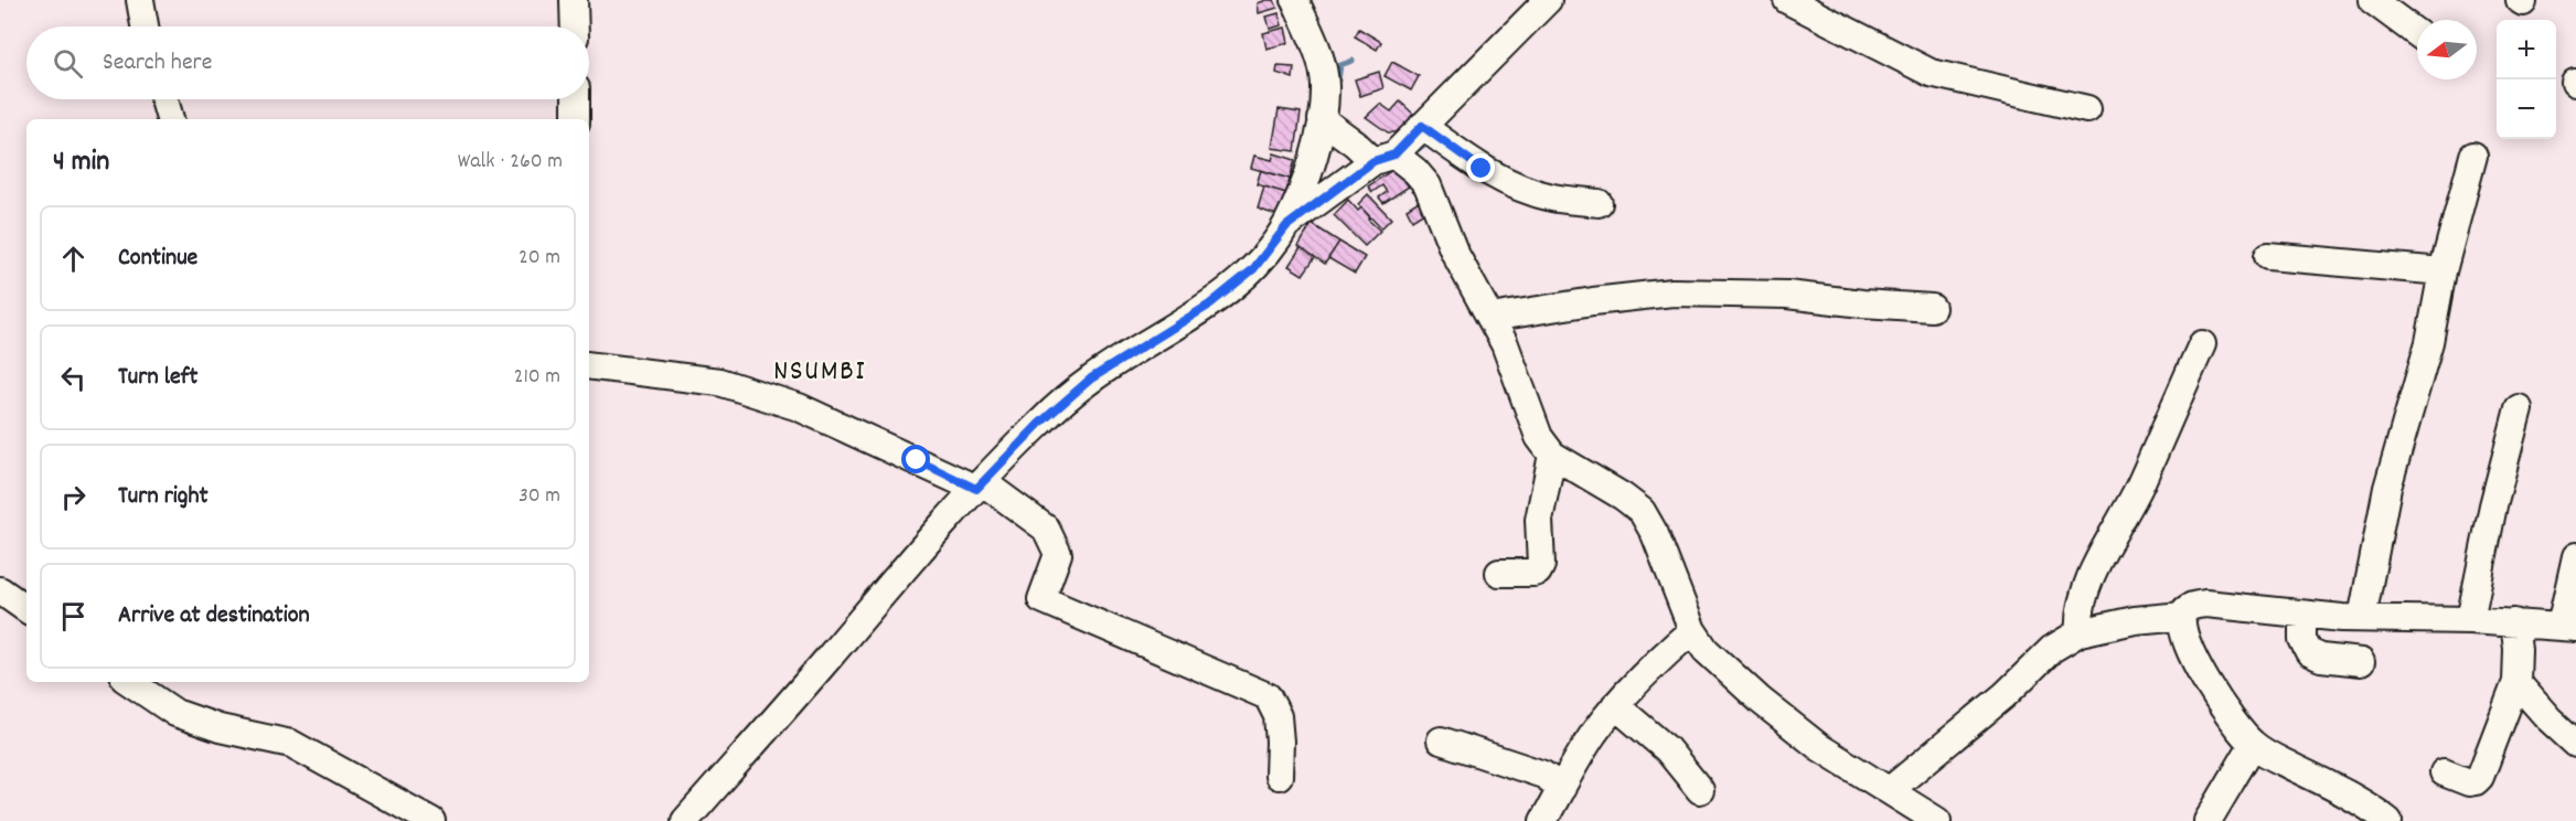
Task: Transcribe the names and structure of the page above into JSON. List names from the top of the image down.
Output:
{
  "districts": ["NSUMBI"],
  "north": "left",
  "page": {
    "map_buttons": ["+", "−"],
    "search": "Search here",
    "heading": ["4 min", "Walk · 260 m"],
    "list": [
      ["Continue", "20 m"],
      ["Turn left", "210 m"],
      ["Turn right", "30 m"],
      "Arrive at destination"
    ]
  }
}
